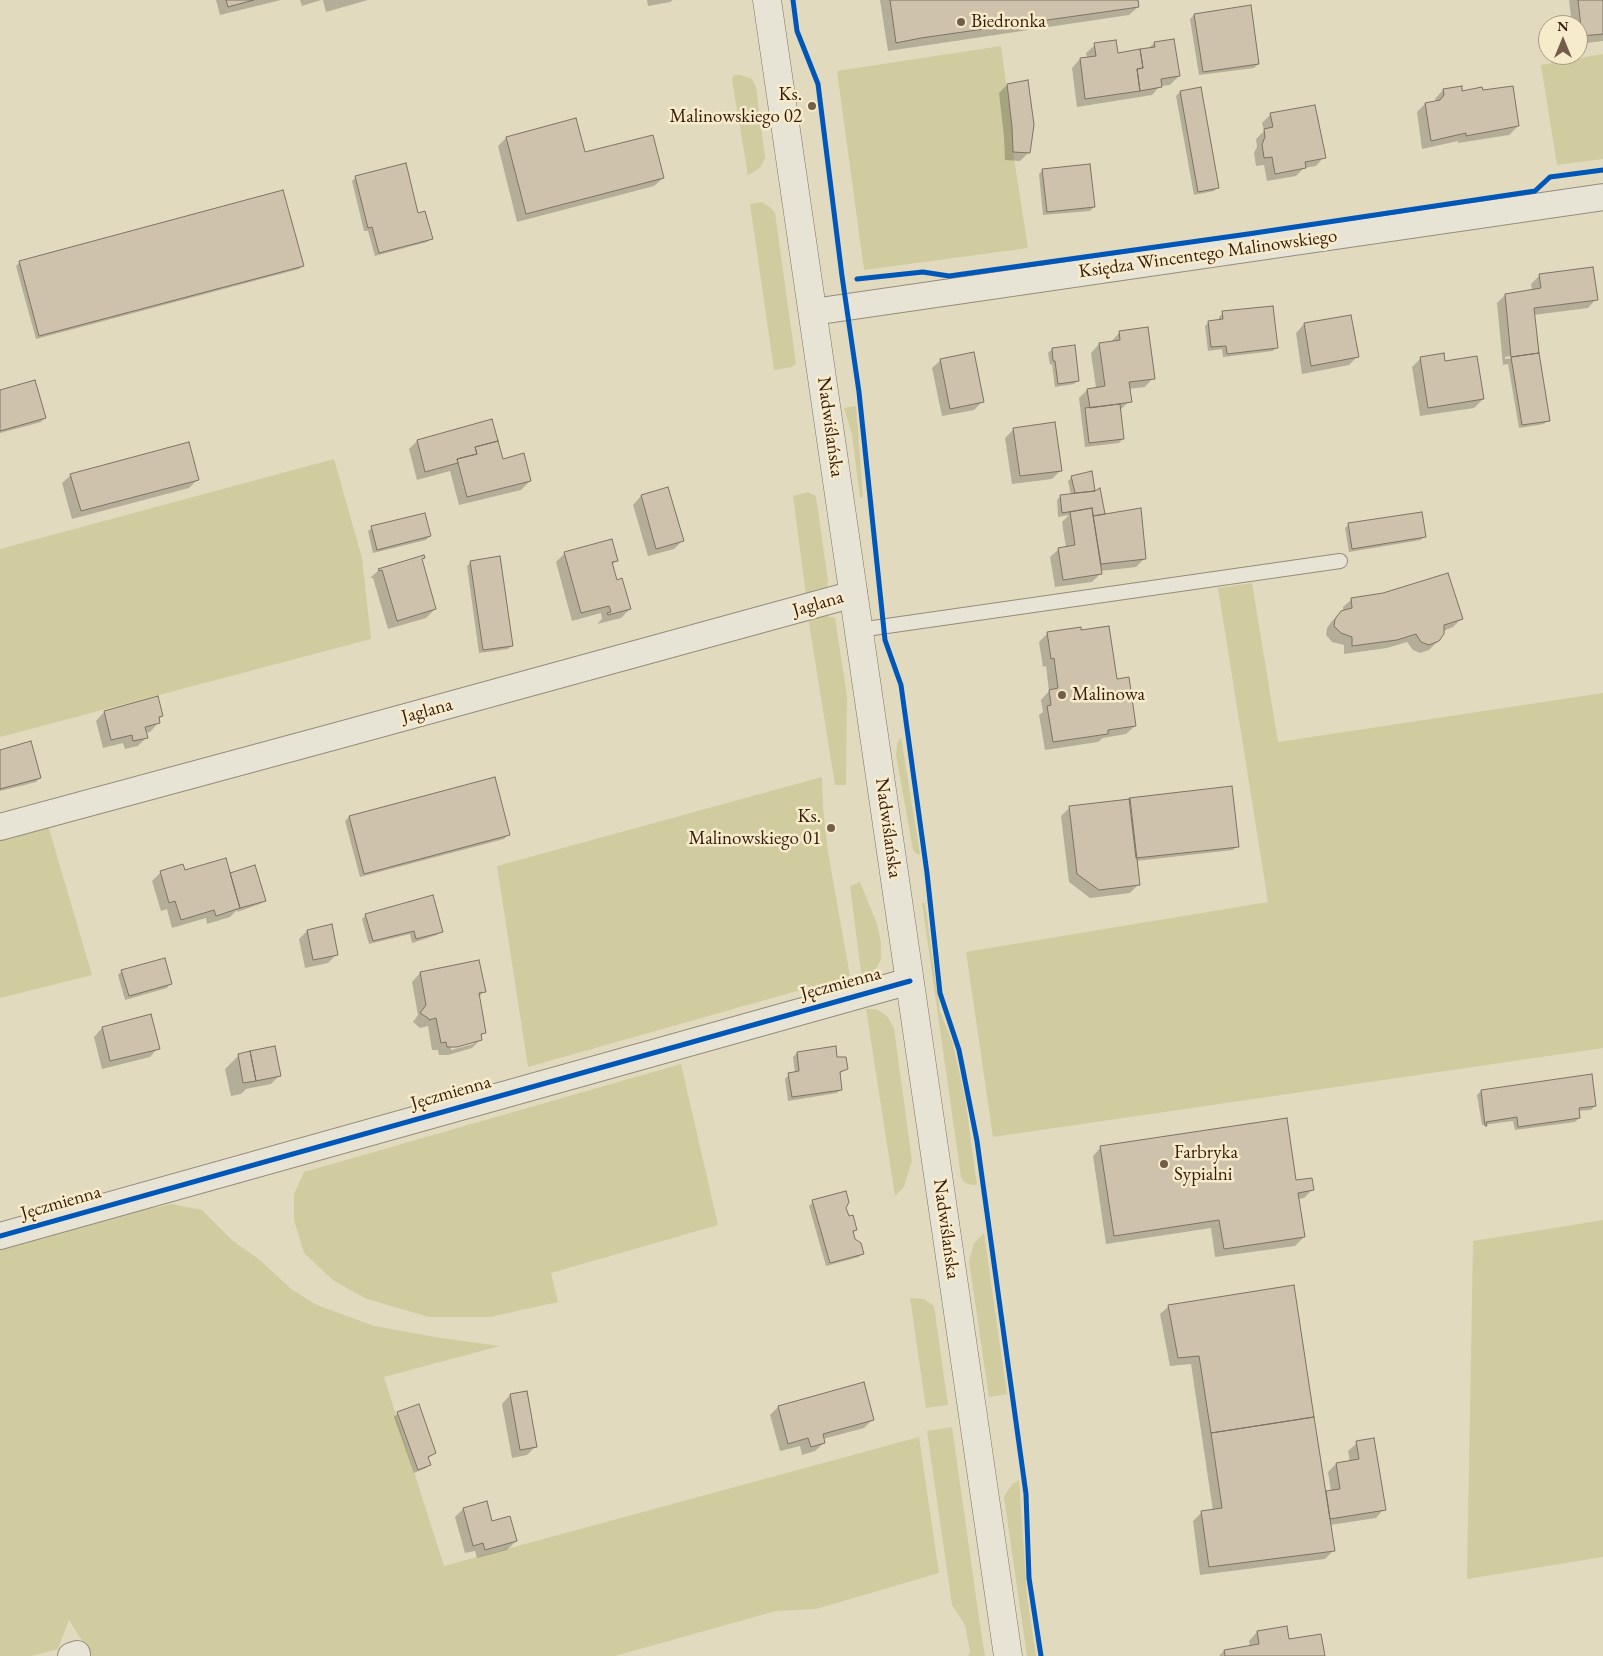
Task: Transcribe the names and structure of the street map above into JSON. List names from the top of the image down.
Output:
{
  "streets": {
    "main road": ["Nadwiślańska"],
    "street": ["Księdza Wincentego Malinowskiego", "Jaglana", "Jęczmienna"]
  },
  "crossings": [
    ["Księdza Wincentego Malinowskiego", "Nadwiślańska"],
    ["Nadwiślańska", "Jaglana"],
    ["Nadwiślańska", "Jęczmienna"]
  ],
  "places": [
    "Biedronka",
    "Ks. Malinowskiego 02",
    "Malinowa",
    "Ks. Malinowskiego 01",
    "Farbryka Sypialni"
  ],
  "north": "top"
}
